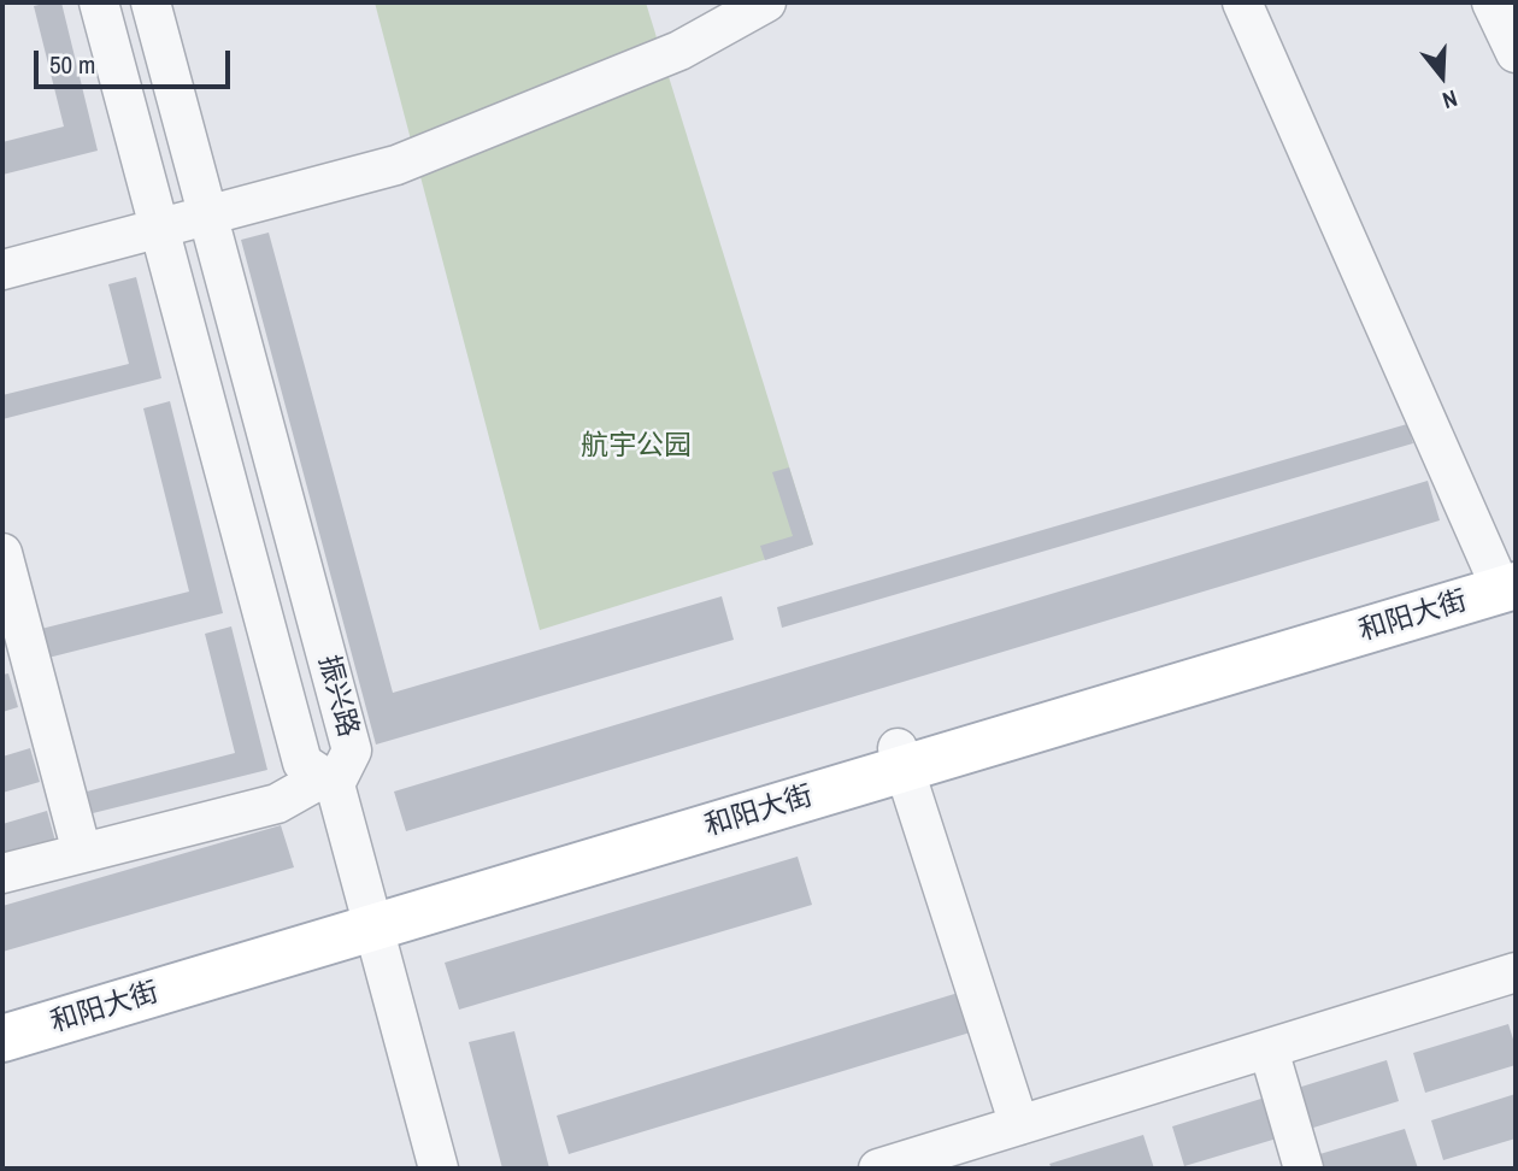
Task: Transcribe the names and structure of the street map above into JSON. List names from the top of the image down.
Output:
{
  "streets": {
    "main road": ["和阳大街"],
    "street": ["振兴路"]
  },
  "parks": ["航宇公园"],
  "scale_bar": "50 m",
  "north": "bottom"
}
